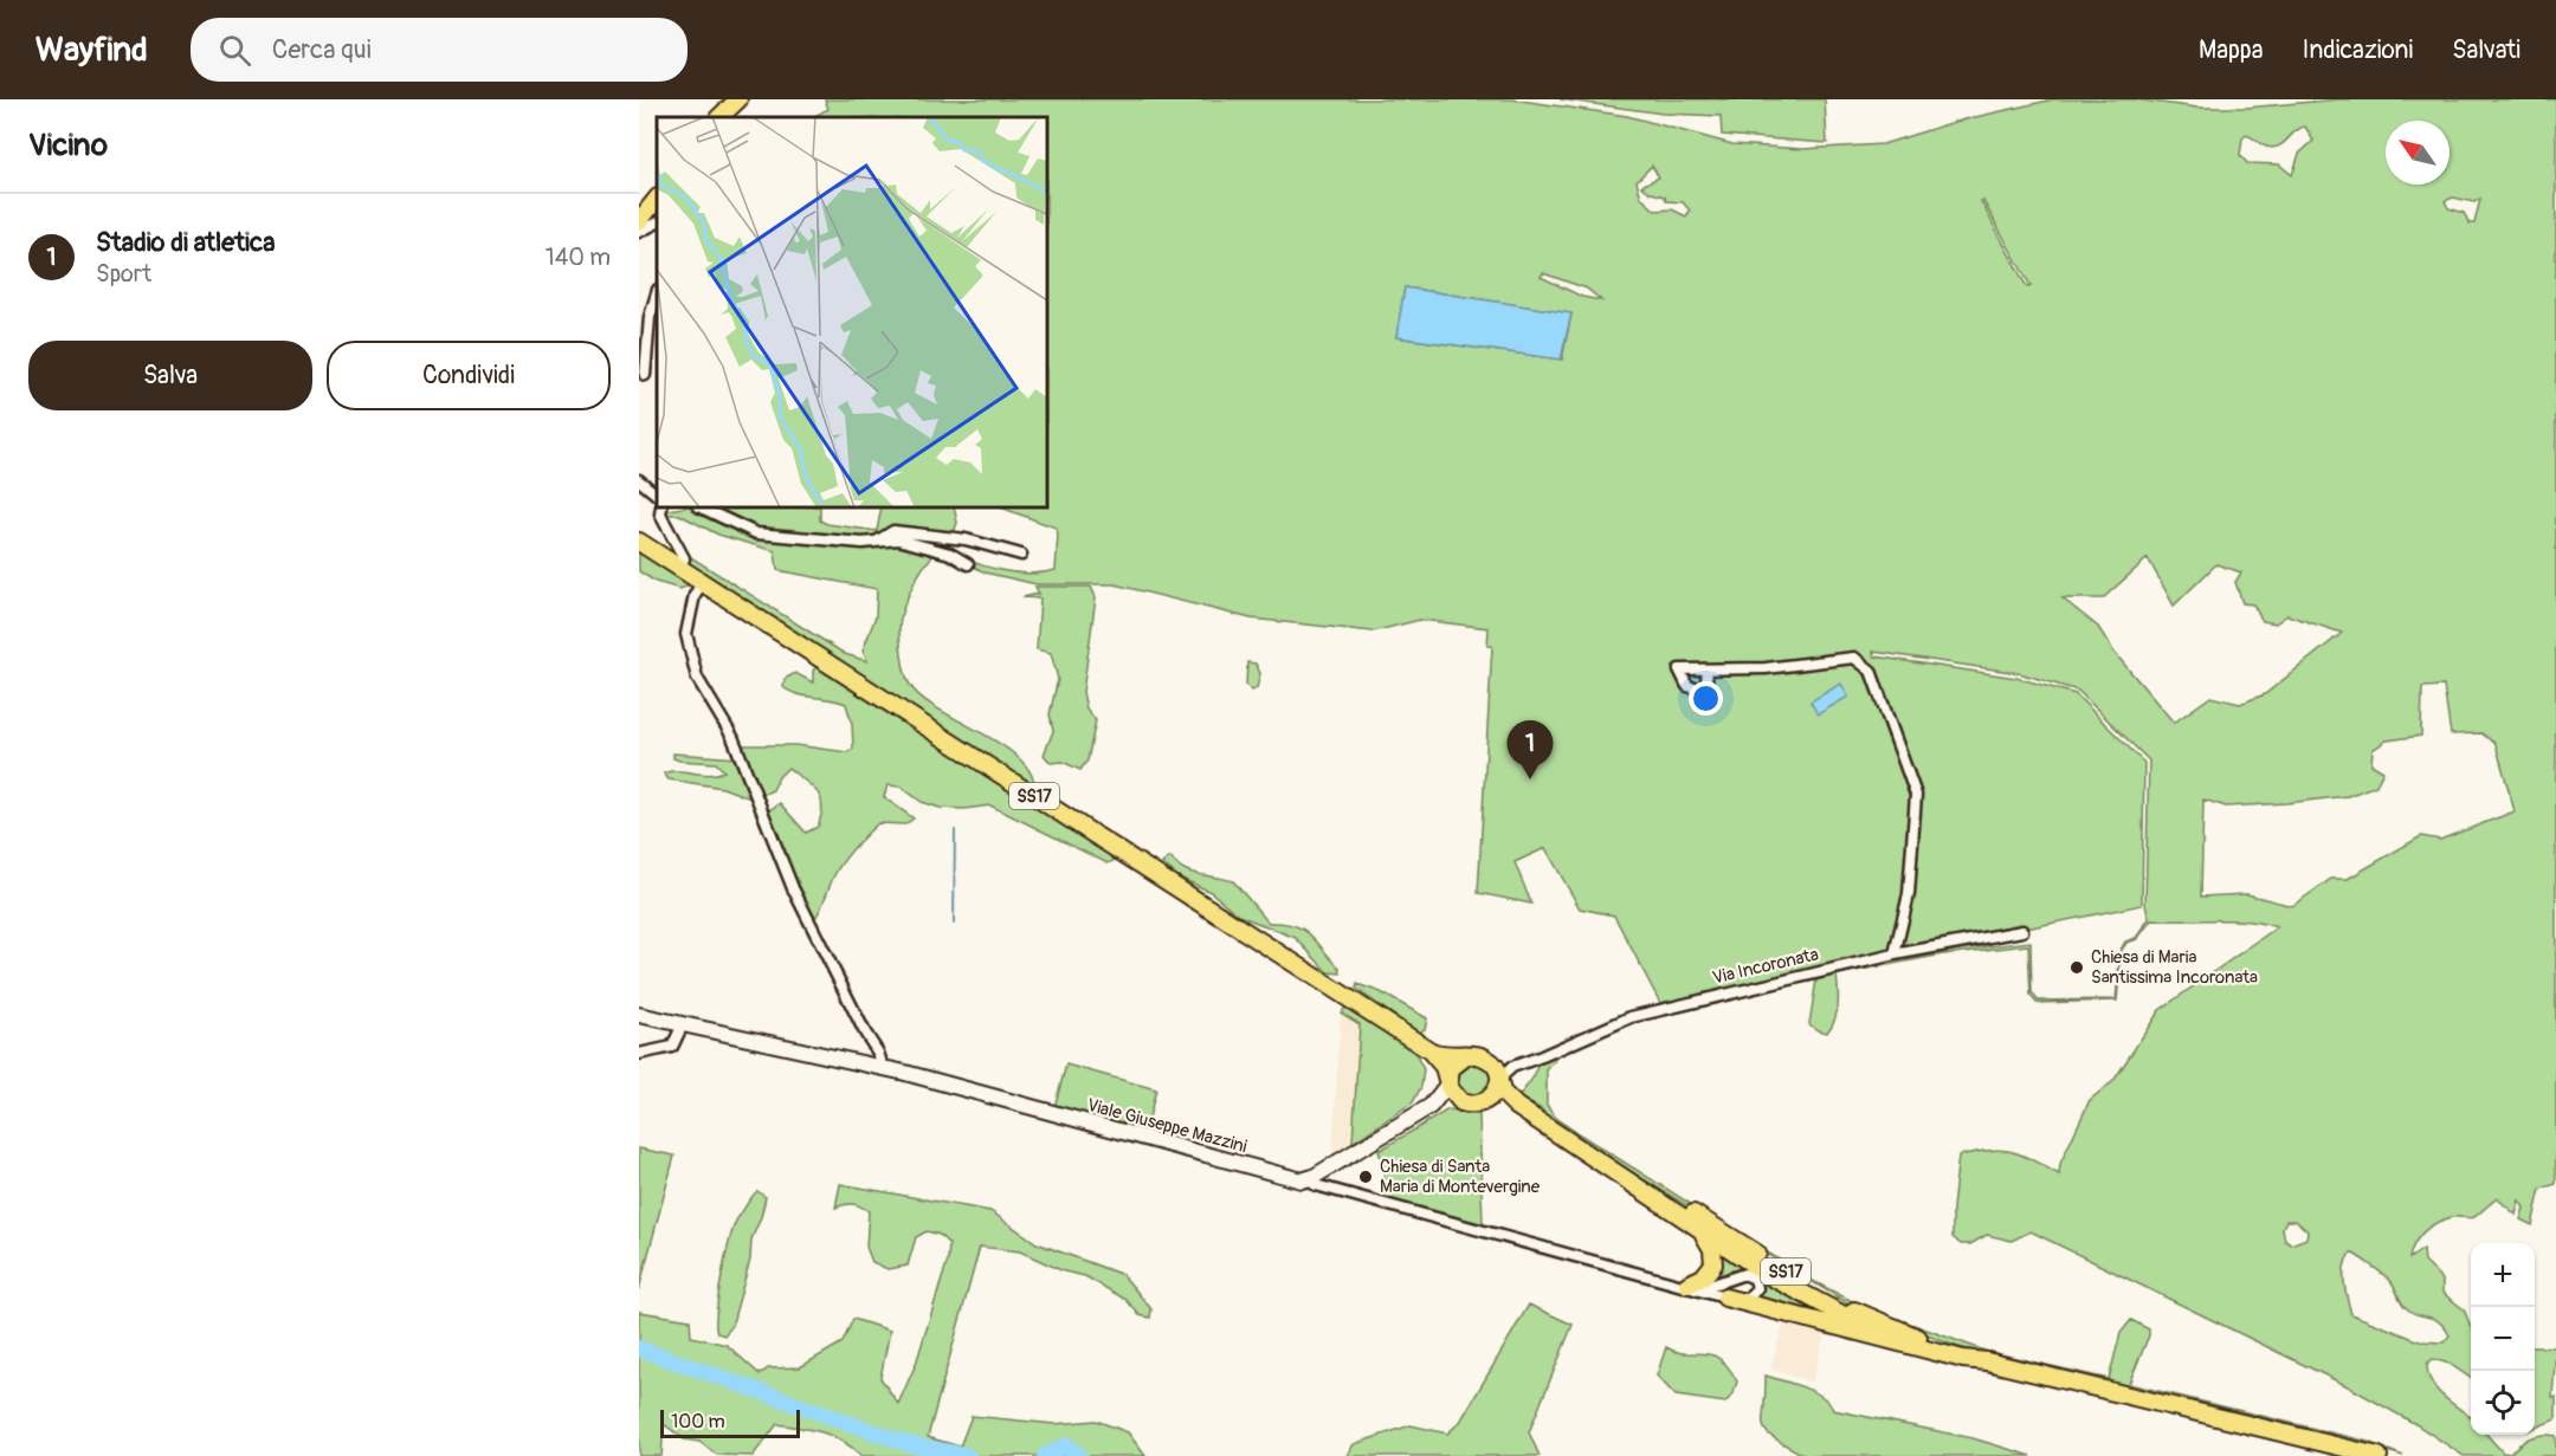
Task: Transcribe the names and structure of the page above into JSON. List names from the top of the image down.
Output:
{
  "streets": {
    "main road": ["SS17", "Viale Giuseppe Mazzini"],
    "street": ["Via Incoronata"]
  },
  "crossings": [
    ["SS17", "Via Incoronata"]
  ],
  "places": ["Chiesa di Maria Santissima Incoronata", "Chiesa di Santa Maria di Montevergine"],
  "scale_bar": "100 m",
  "north": "top left",
  "page": {
    "header": "Wayfind",
    "search": "Cerca qui",
    "nav": ["Mappa", "Indicazioni", "Salvati"],
    "heading": "Vicino",
    "list": [
      {
        "mark": "1",
        "name": "Stadio di atletica",
        "note": "Sport",
        "value": "140 m"
      }
    ],
    "buttons": ["Salva", "Condividi"],
    "pins": "1",
    "map_buttons": ["+", "−"],
    "scale": "100 m"
  }
}
